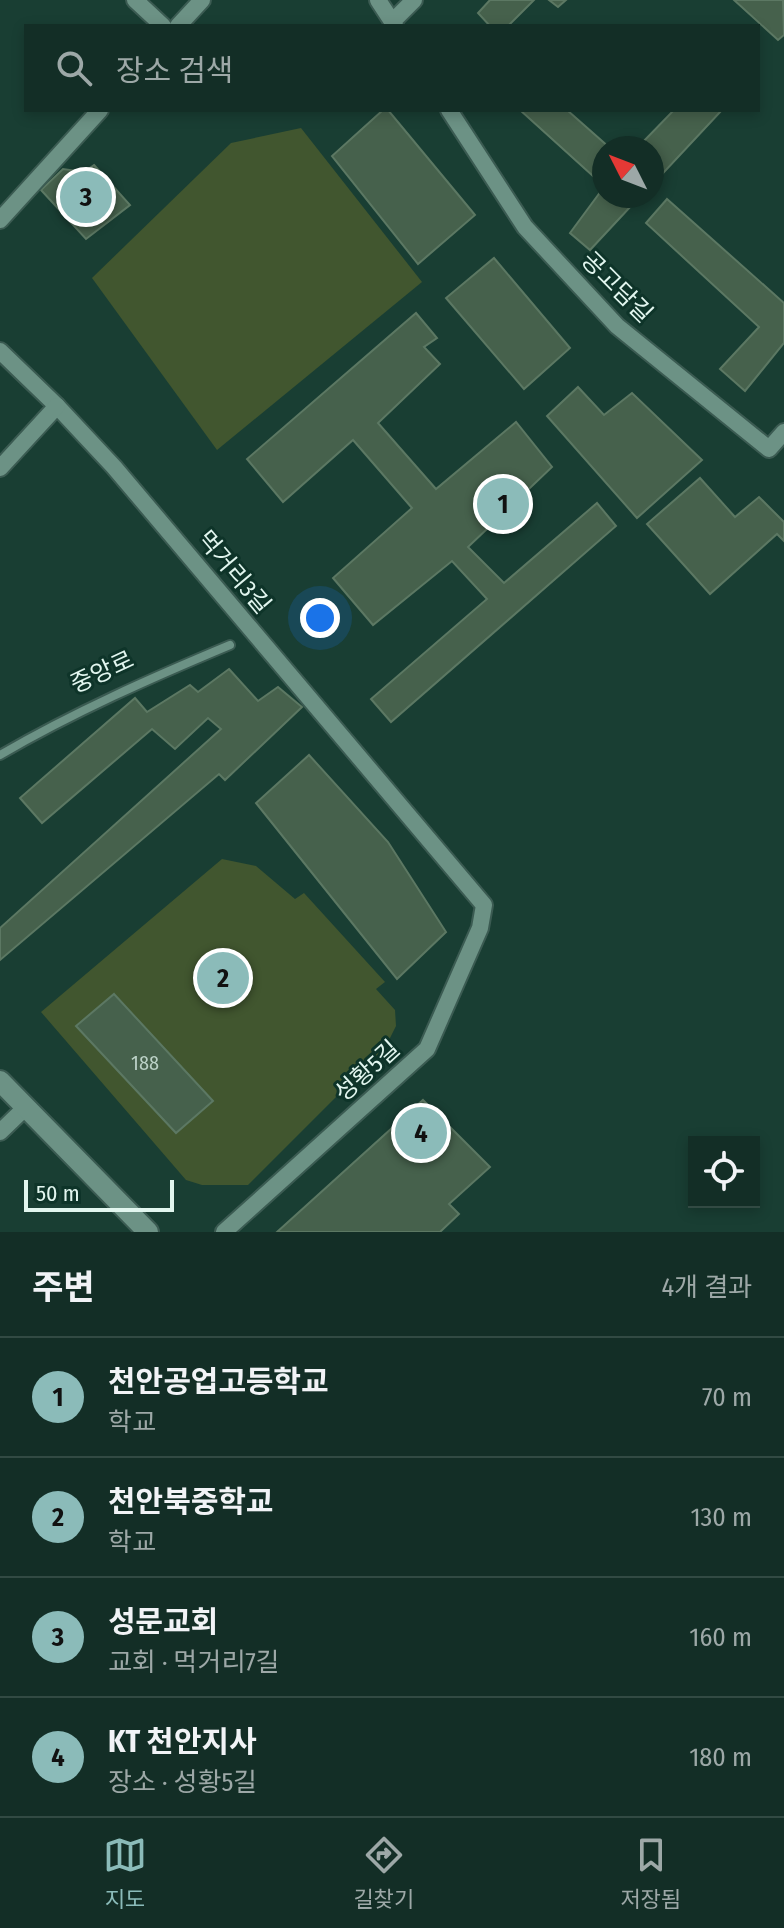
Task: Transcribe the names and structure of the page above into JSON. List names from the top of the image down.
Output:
{
  "streets": {
    "street": ["공고담길", "먹거리3길", "성황5길"],
    "lane": ["중앙로"]
  },
  "crossings": [
    ["먹거리3길", "성황5길"]
  ],
  "house_numbers": ["188"],
  "scale_bar": "50 m",
  "north": "top left",
  "page": {
    "search": "장소 검색",
    "pins": [
      "3",
      "1",
      "2",
      "4"
    ],
    "scale": "50 m",
    "heading": ["주변", "4개 결과"],
    "list": [
      {
        "mark": "1",
        "name": "천안공업고등학교",
        "note": "학교",
        "value": "70 m"
      },
      {
        "mark": "2",
        "name": "천안북중학교",
        "note": "학교",
        "value": "130 m"
      },
      {
        "mark": "3",
        "name": "성문교회",
        "note": "교회 · 먹거리7길",
        "value": "160 m"
      },
      {
        "mark": "4",
        "name": "KT 천안지사",
        "note": "장소 · 성황5길",
        "value": "180 m"
      }
    ],
    "nav": ["지도", "길찾기", "저장됨"]
  }
}
